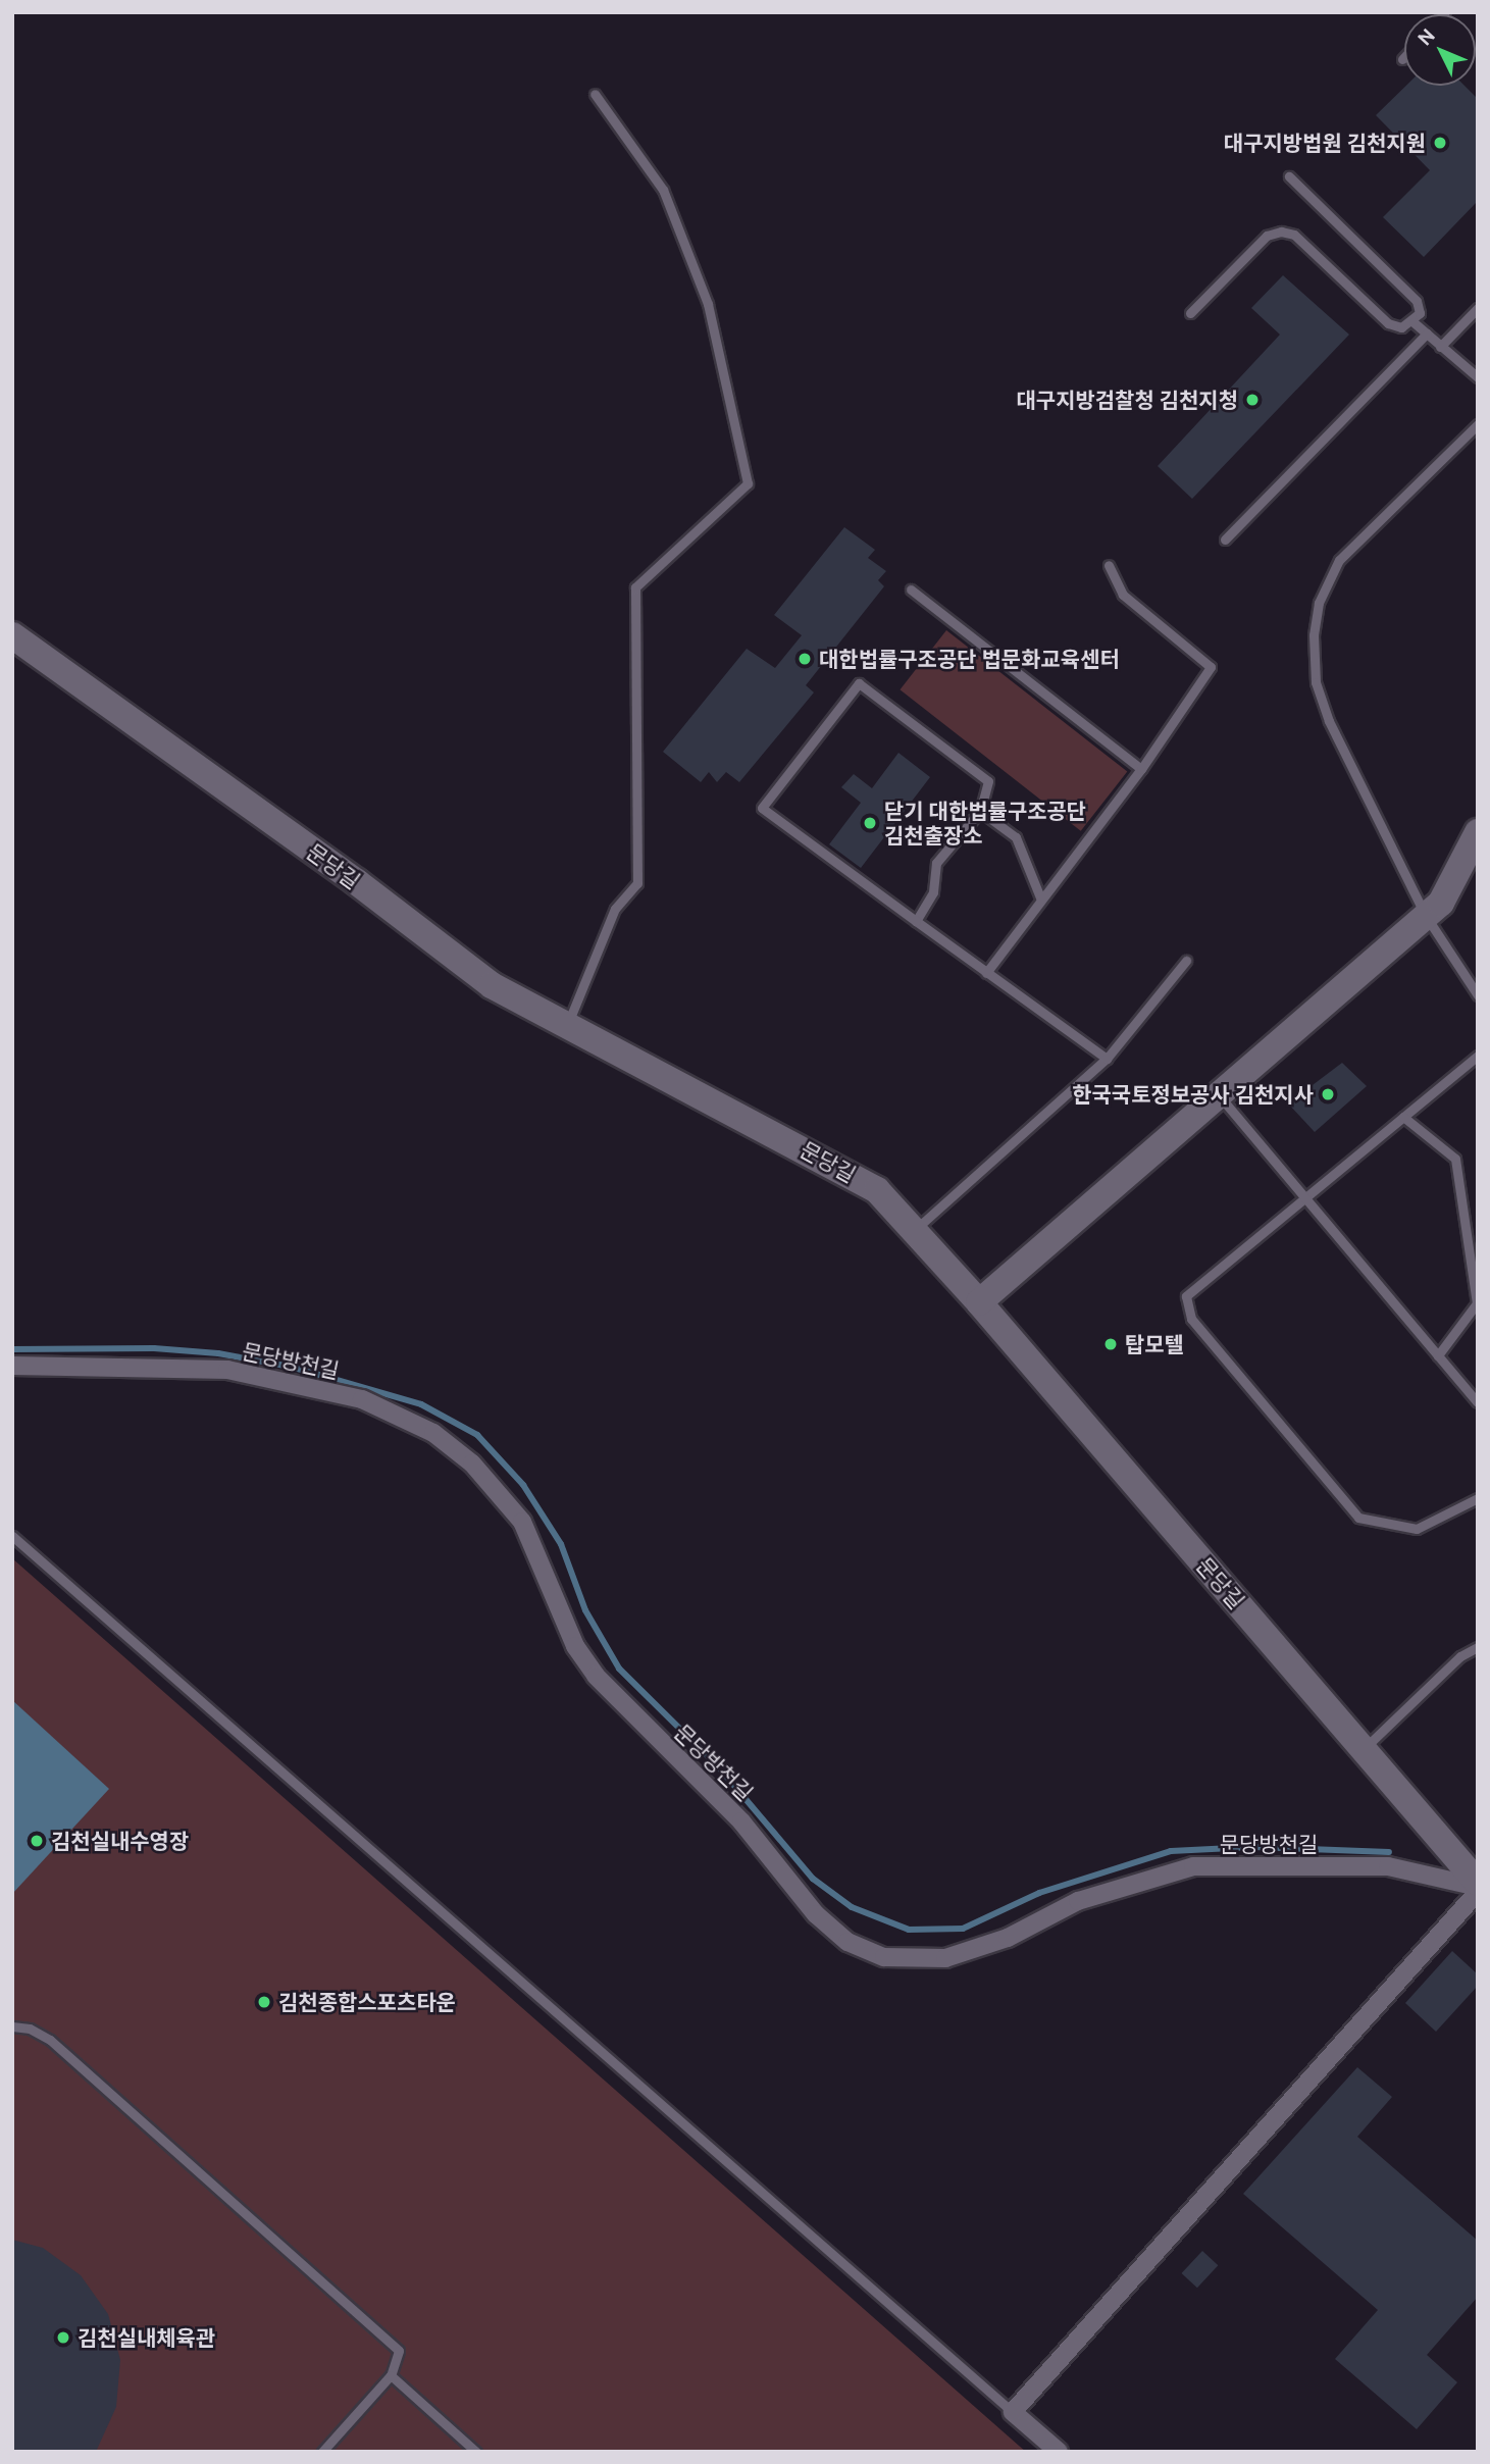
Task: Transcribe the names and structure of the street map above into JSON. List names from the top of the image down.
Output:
{
  "streets": {
    "street": ["문당길", "문당방천길"]
  },
  "crossings": [
    ["문당길", "문당방천길"]
  ],
  "places": [
    "대구지방법원 김천지원",
    "대구지방검찰청 김천지청",
    "대한법률구조공단 법문화교육센터",
    "닫기 대한법률구조공단 김천출장소",
    "한국국토정보공사 김천지사",
    "탑모텔",
    "김천실내수영장",
    "김천종합스포츠타운",
    "김천실내체육관"
  ],
  "north": "top left"
}
